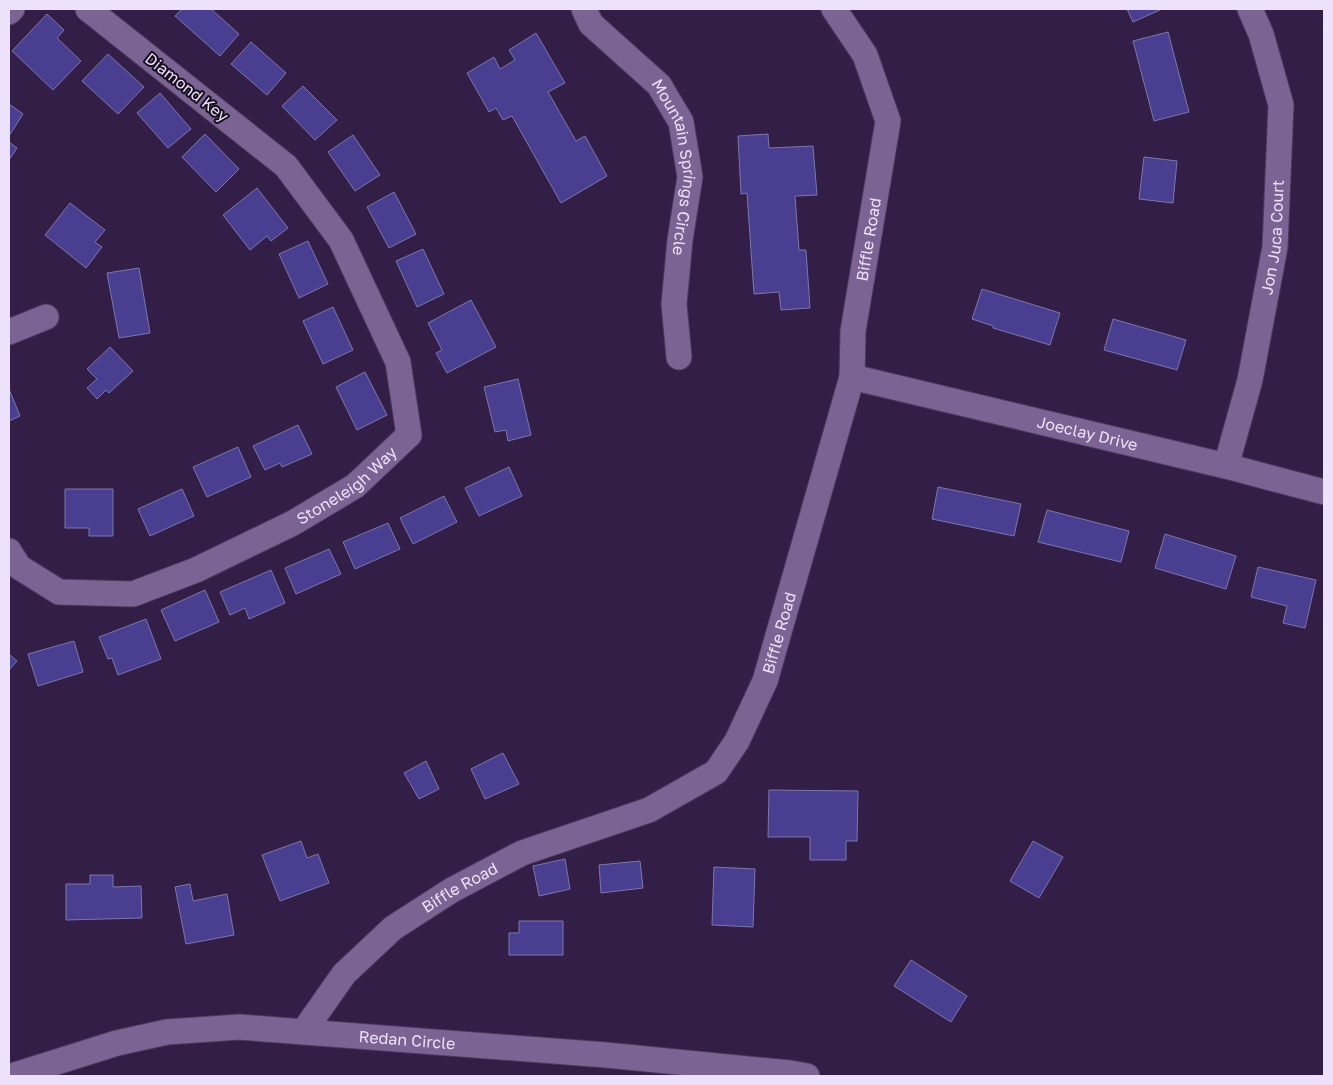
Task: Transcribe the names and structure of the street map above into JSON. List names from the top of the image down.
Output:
{
  "streets": {
    "street": [
      "Diamond Key",
      "Mountain Springs Circle",
      "Jon Juca Court",
      "Biffle Road",
      "Joeclay Drive",
      "Stoneleigh Way",
      "Redan Circle"
    ]
  },
  "crossings": [
    ["Diamond Key", "Stoneleigh Way"],
    ["Jon Juca Court", "Joeclay Drive"],
    ["Biffle Road", "Joeclay Drive"],
    ["Biffle Road", "Redan Circle"]
  ]
}
